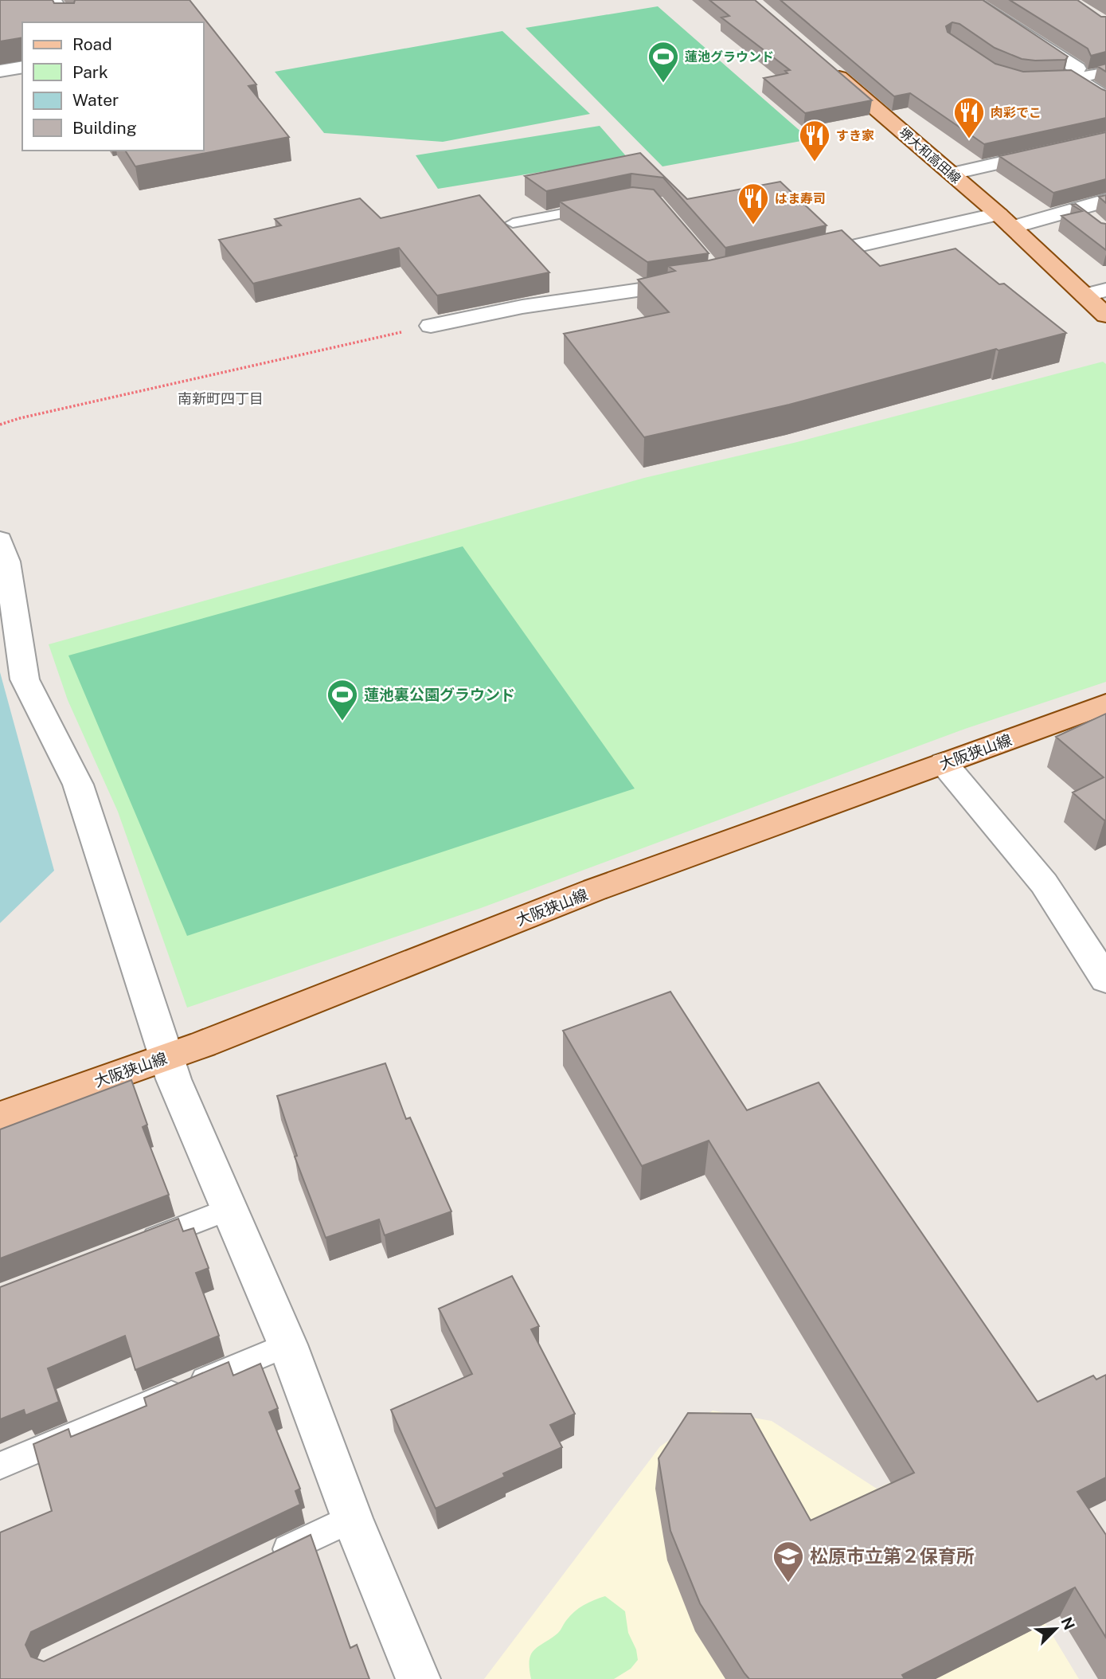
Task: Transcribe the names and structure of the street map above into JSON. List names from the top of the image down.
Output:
{
  "streets": {
    "main road": ["堺大和高田線", "大阪狭山線"]
  },
  "districts": ["南新町四丁目"],
  "places": {
    "sports": ["蓮池グラウンド", "蓮池裏公園グラウンド"],
    "restaurant": ["肉彩でこ", "すき家", "はま寿司"],
    "school or university": ["松原市立第２保育所"]
  },
  "legend": [
    "Road",
    "Park",
    "Water",
    "Building"
  ],
  "north": "top right"
}
